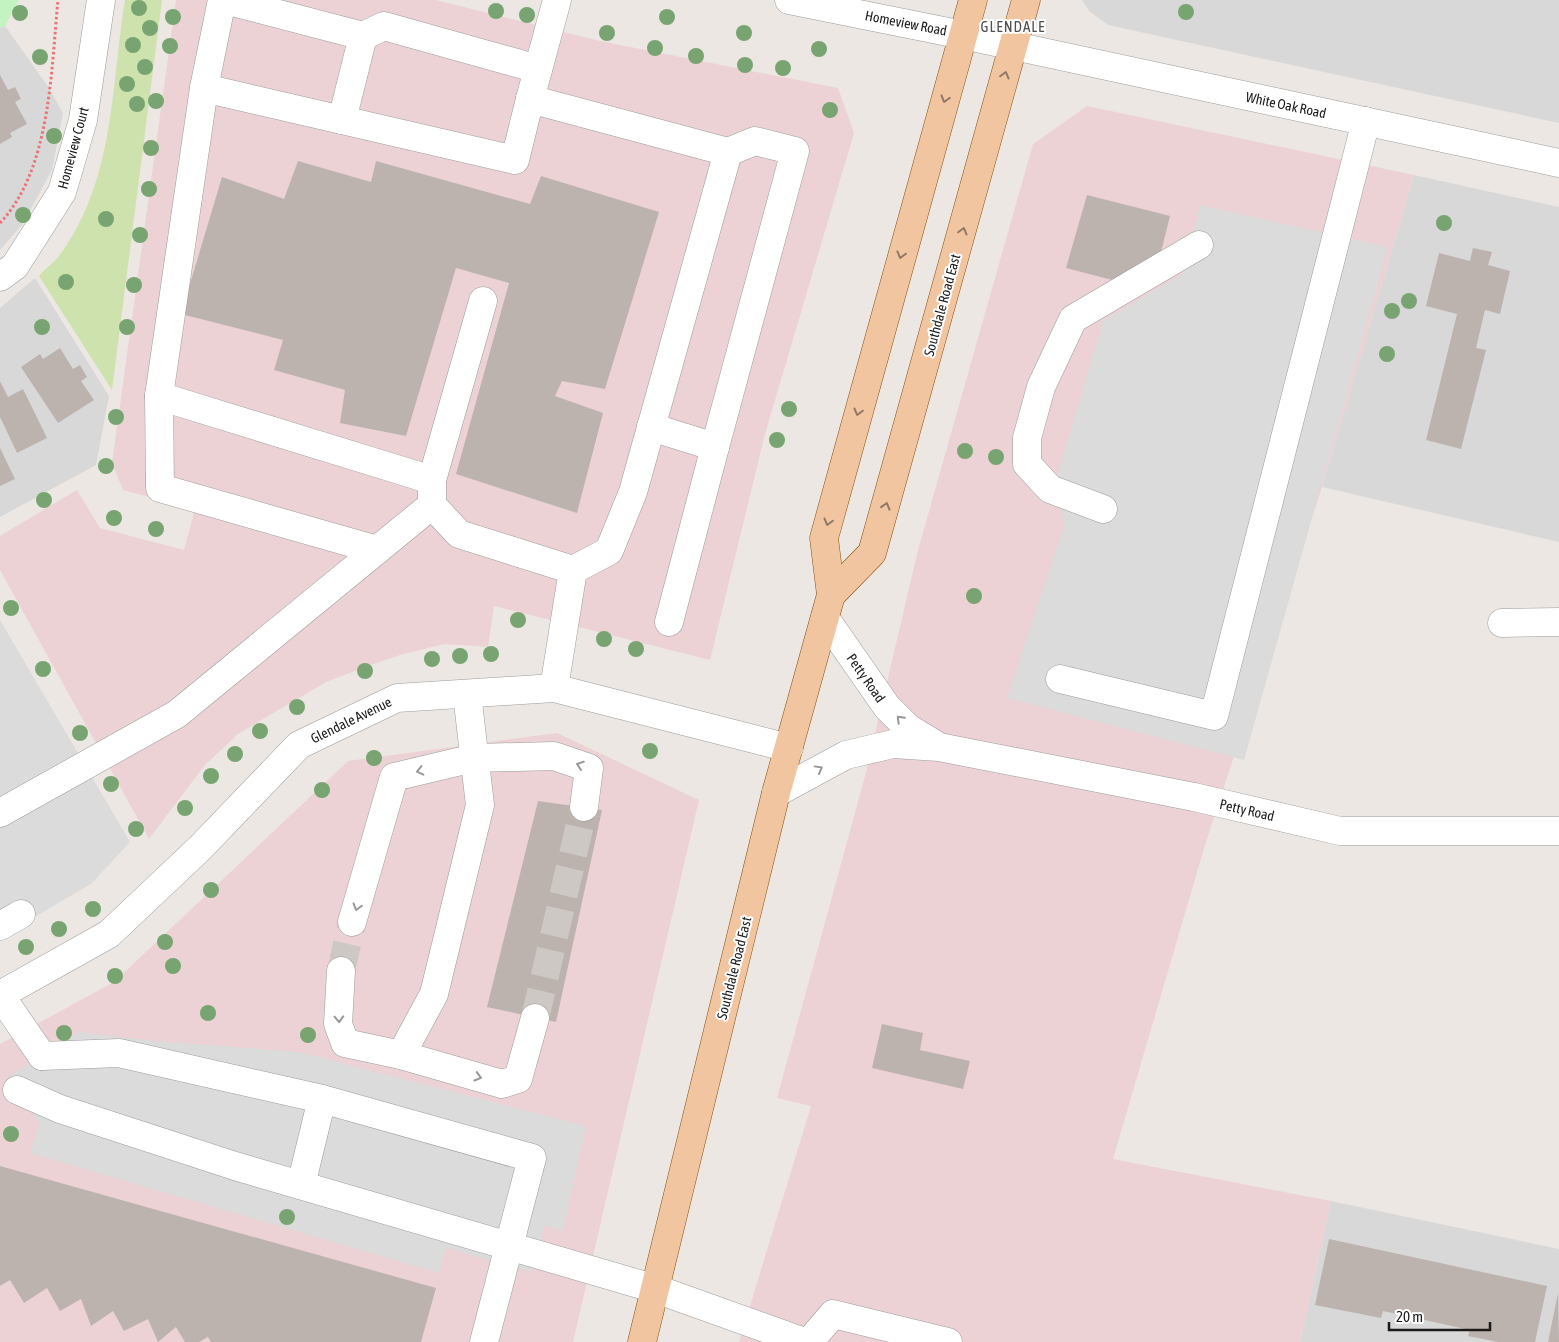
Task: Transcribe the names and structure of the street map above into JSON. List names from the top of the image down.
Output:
{
  "streets": {
    "main road": ["Southdale Road East"],
    "street": [
      "Homeview Road",
      "White Oak Road",
      "Homeview Court",
      "Petty Road",
      "Glendale Avenue"
    ]
  },
  "crossings": [
    ["Homeview Road", "White Oak Road"],
    ["Homeview Road", "Southdale Road East"],
    ["White Oak Road", "Southdale Road East"],
    ["Southdale Road East", "Petty Road"],
    ["Southdale Road East", "Glendale Avenue"]
  ],
  "districts": ["GLENDALE"],
  "scale_bar": "20 m"
}
